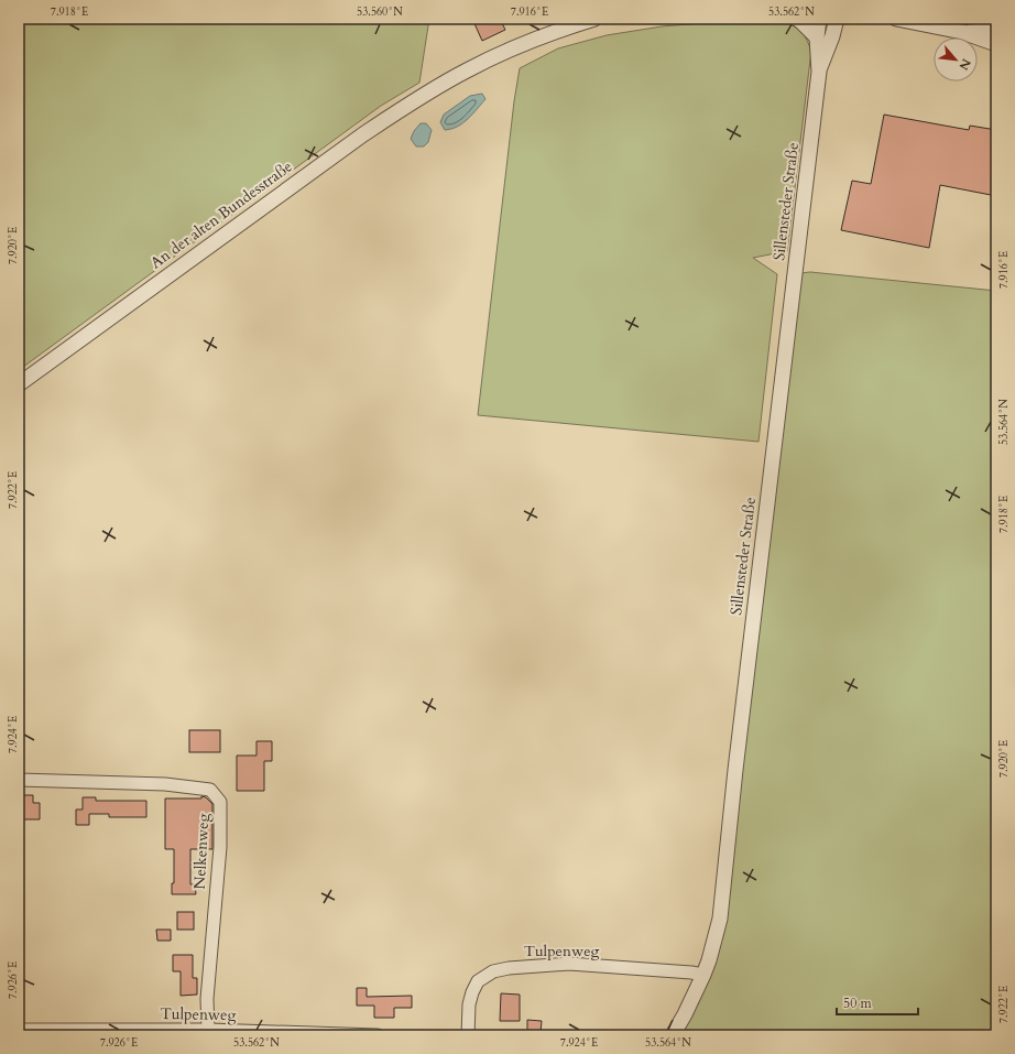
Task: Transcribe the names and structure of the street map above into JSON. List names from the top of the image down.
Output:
{
  "streets": {
    "street": [
      "Sillensteder Straße",
      "An der alten Bundesstraße",
      "Nelkenweg",
      "Tulpenweg"
    ]
  },
  "crossings": [
    ["Sillensteder Straße", "Tulpenweg"],
    ["Nelkenweg", "Tulpenweg"]
  ],
  "scale_bar": "50 m",
  "north": "bottom right",
  "coordinates": [
    "7.918°E",
    "53.560°N",
    "7.916°E",
    "53.562°N",
    "7.920°E",
    "53.564°N",
    "7.922°E",
    "7.924°E",
    "7.926°E"
  ]
}
